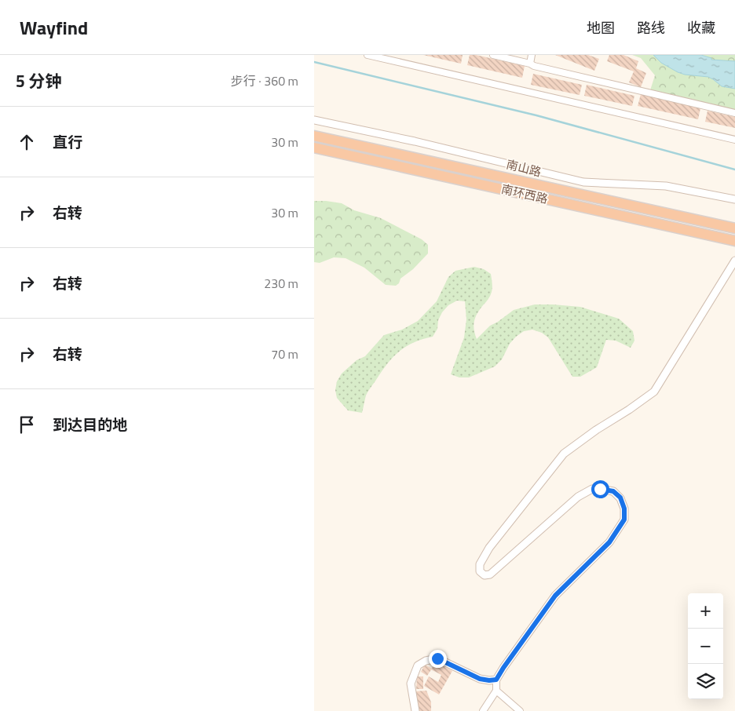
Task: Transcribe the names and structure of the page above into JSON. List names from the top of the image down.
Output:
{
  "streets": {
    "highway": ["南环西路"],
    "street": ["南山路"]
  },
  "page": {
    "header": "Wayfind",
    "nav": ["地图", "路线", "收藏"],
    "heading": ["5 分钟", "步行 · 360 m"],
    "list": [
      ["直行", "30 m"],
      ["右转", "30 m"],
      ["右转", "230 m"],
      ["右转", "70 m"],
      "到达目的地"
    ],
    "map_buttons": ["+", "−"]
  }
}
